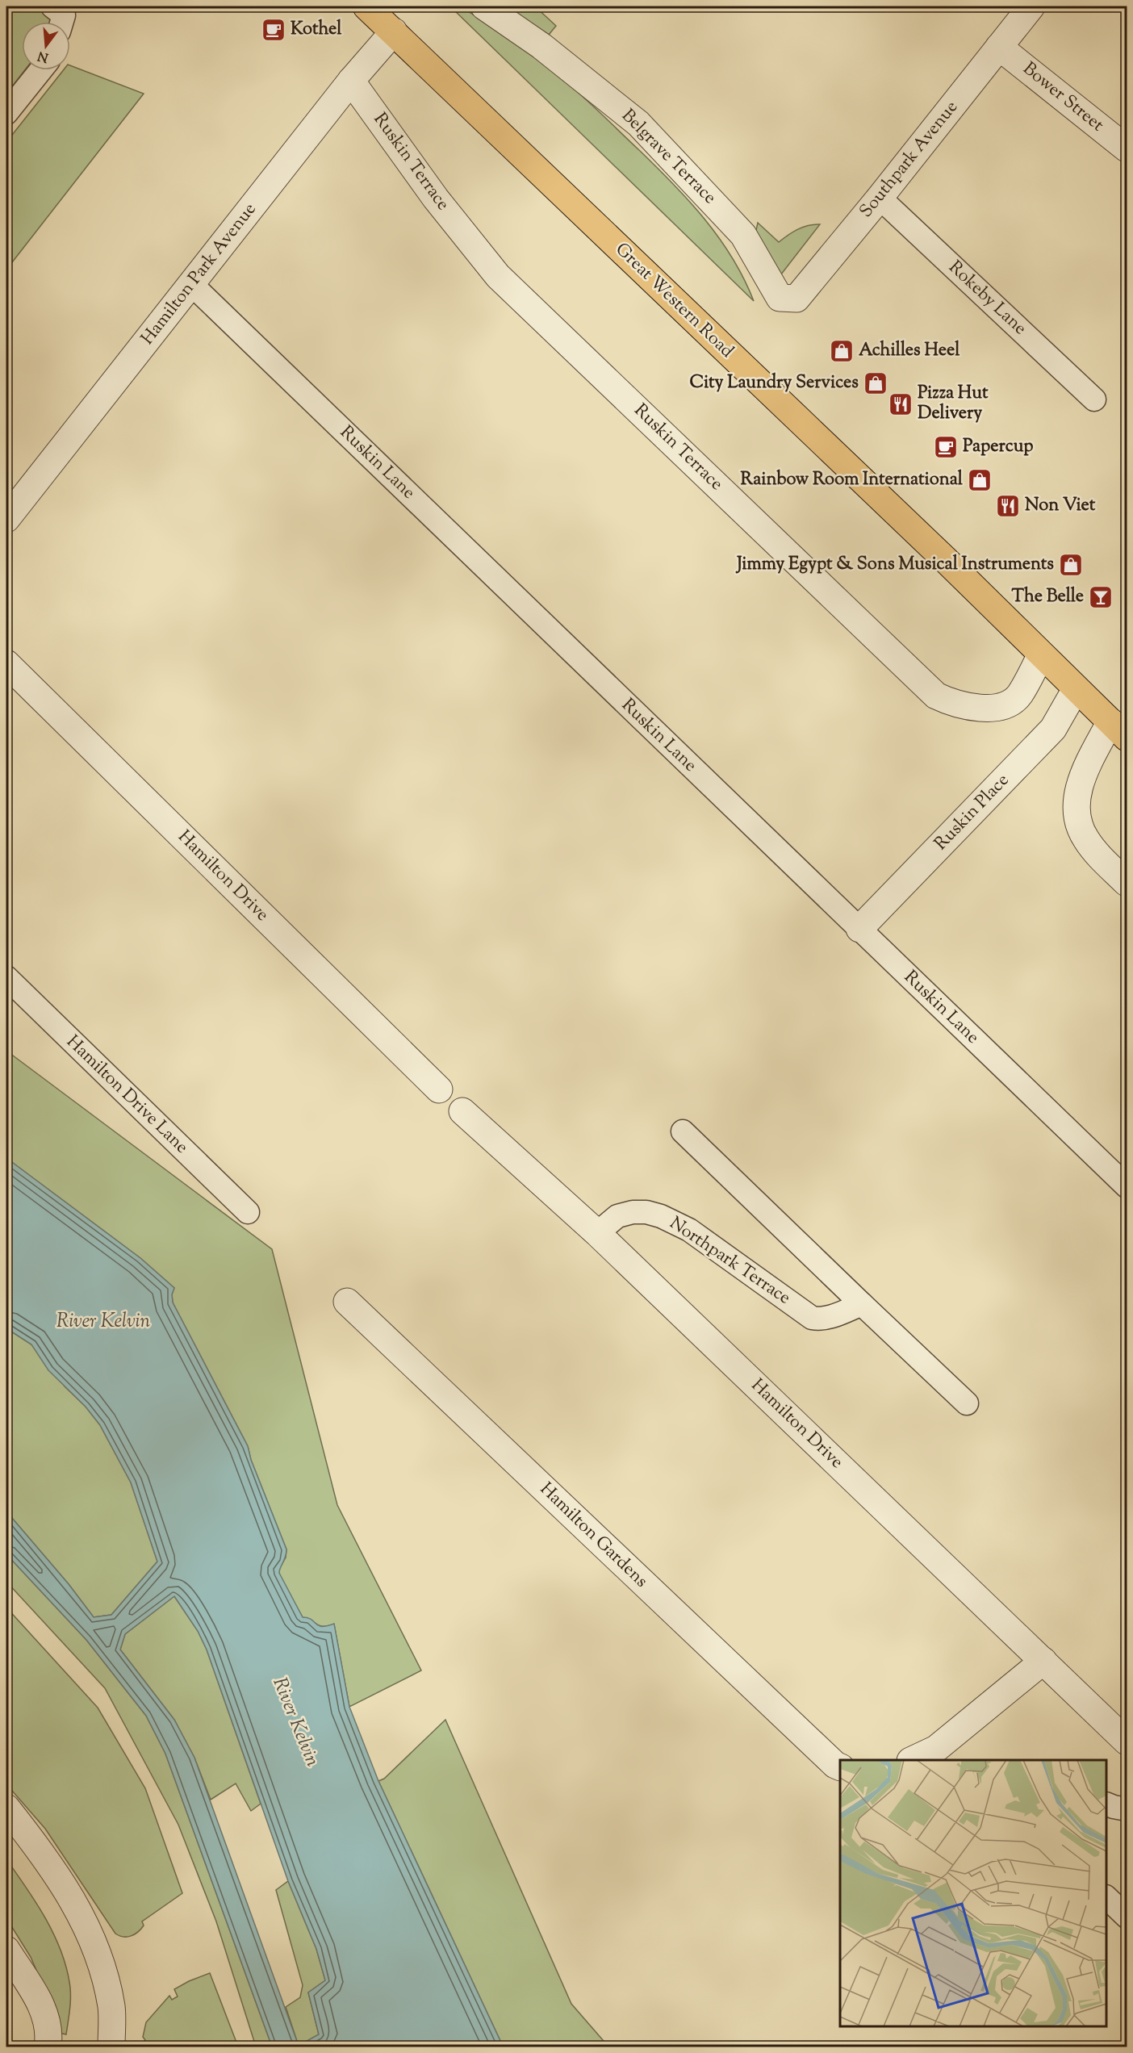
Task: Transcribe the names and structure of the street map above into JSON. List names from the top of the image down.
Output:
{
  "streets": {
    "main road": ["Great Western Road"],
    "street": [
      "Bower Street",
      "Belgrave Terrace",
      "Southpark Avenue",
      "Ruskin Terrace",
      "Hamilton Park Avenue",
      "Ruskin Place",
      "Hamilton Drive",
      "Hamilton Gardens"
    ],
    "lane": [
      "Rokeby Lane",
      "Ruskin Lane",
      "Hamilton Drive Lane",
      "Northpark Terrace"
    ]
  },
  "crossings": [
    ["Bower Street", "Southpark Avenue"],
    ["Belgrave Terrace", "Southpark Avenue"],
    ["Southpark Avenue", "Rokeby Lane"],
    ["Ruskin Terrace", "Hamilton Park Avenue"],
    ["Ruskin Terrace", "Great Western Road"],
    ["Hamilton Park Avenue", "Great Western Road"],
    ["Hamilton Park Avenue", "Ruskin Lane"],
    ["Great Western Road", "Ruskin Place"],
    ["Ruskin Lane", "Ruskin Place"],
    ["Hamilton Drive", "Northpark Terrace"]
  ],
  "water": ["River Kelvin"],
  "places": {
    "cafe": ["Kothel", "Papercup"],
    "shop": [
      "Achilles Heel",
      "City Laundry Services",
      "Rainbow Room International",
      "Jimmy Egypt & Sons Musical Instruments"
    ],
    "restaurant": ["Pizza Hut Delivery", "Non Viet"],
    "bar": ["The Belle"]
  },
  "north": "bottom"
}
